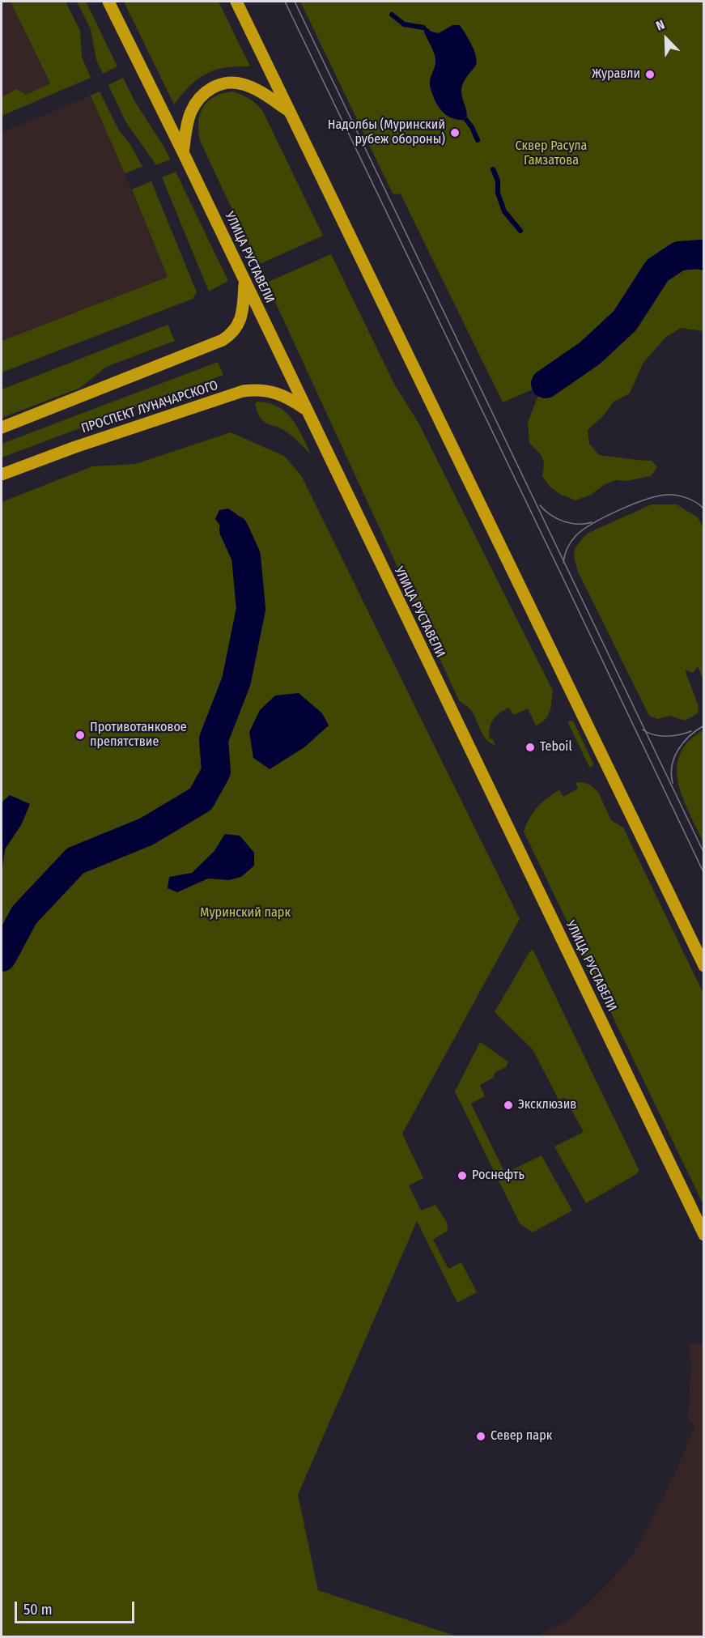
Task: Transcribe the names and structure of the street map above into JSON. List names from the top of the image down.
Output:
{
  "streets": {
    "main road": ["УЛИЦА РУСТАВЕЛИ", "ПРОСПЕКТ ЛУНАЧАРСКОГО"]
  },
  "crossings": [
    ["УЛИЦА РУСТАВЕЛИ", "ПРОСПЕКТ ЛУНАЧАРСКОГО"]
  ],
  "parks": ["Сквер Расула Гамзатова", "Муринский парк"],
  "places": [
    "Журавли",
    "Надолбы (Муринский рубеж обороны)",
    "Противотанковое препятствие",
    "Teboil",
    "Эксклюзив",
    "Роснефть",
    "Север парк"
  ],
  "scale_bar": "50 m",
  "north": "top left"
}
